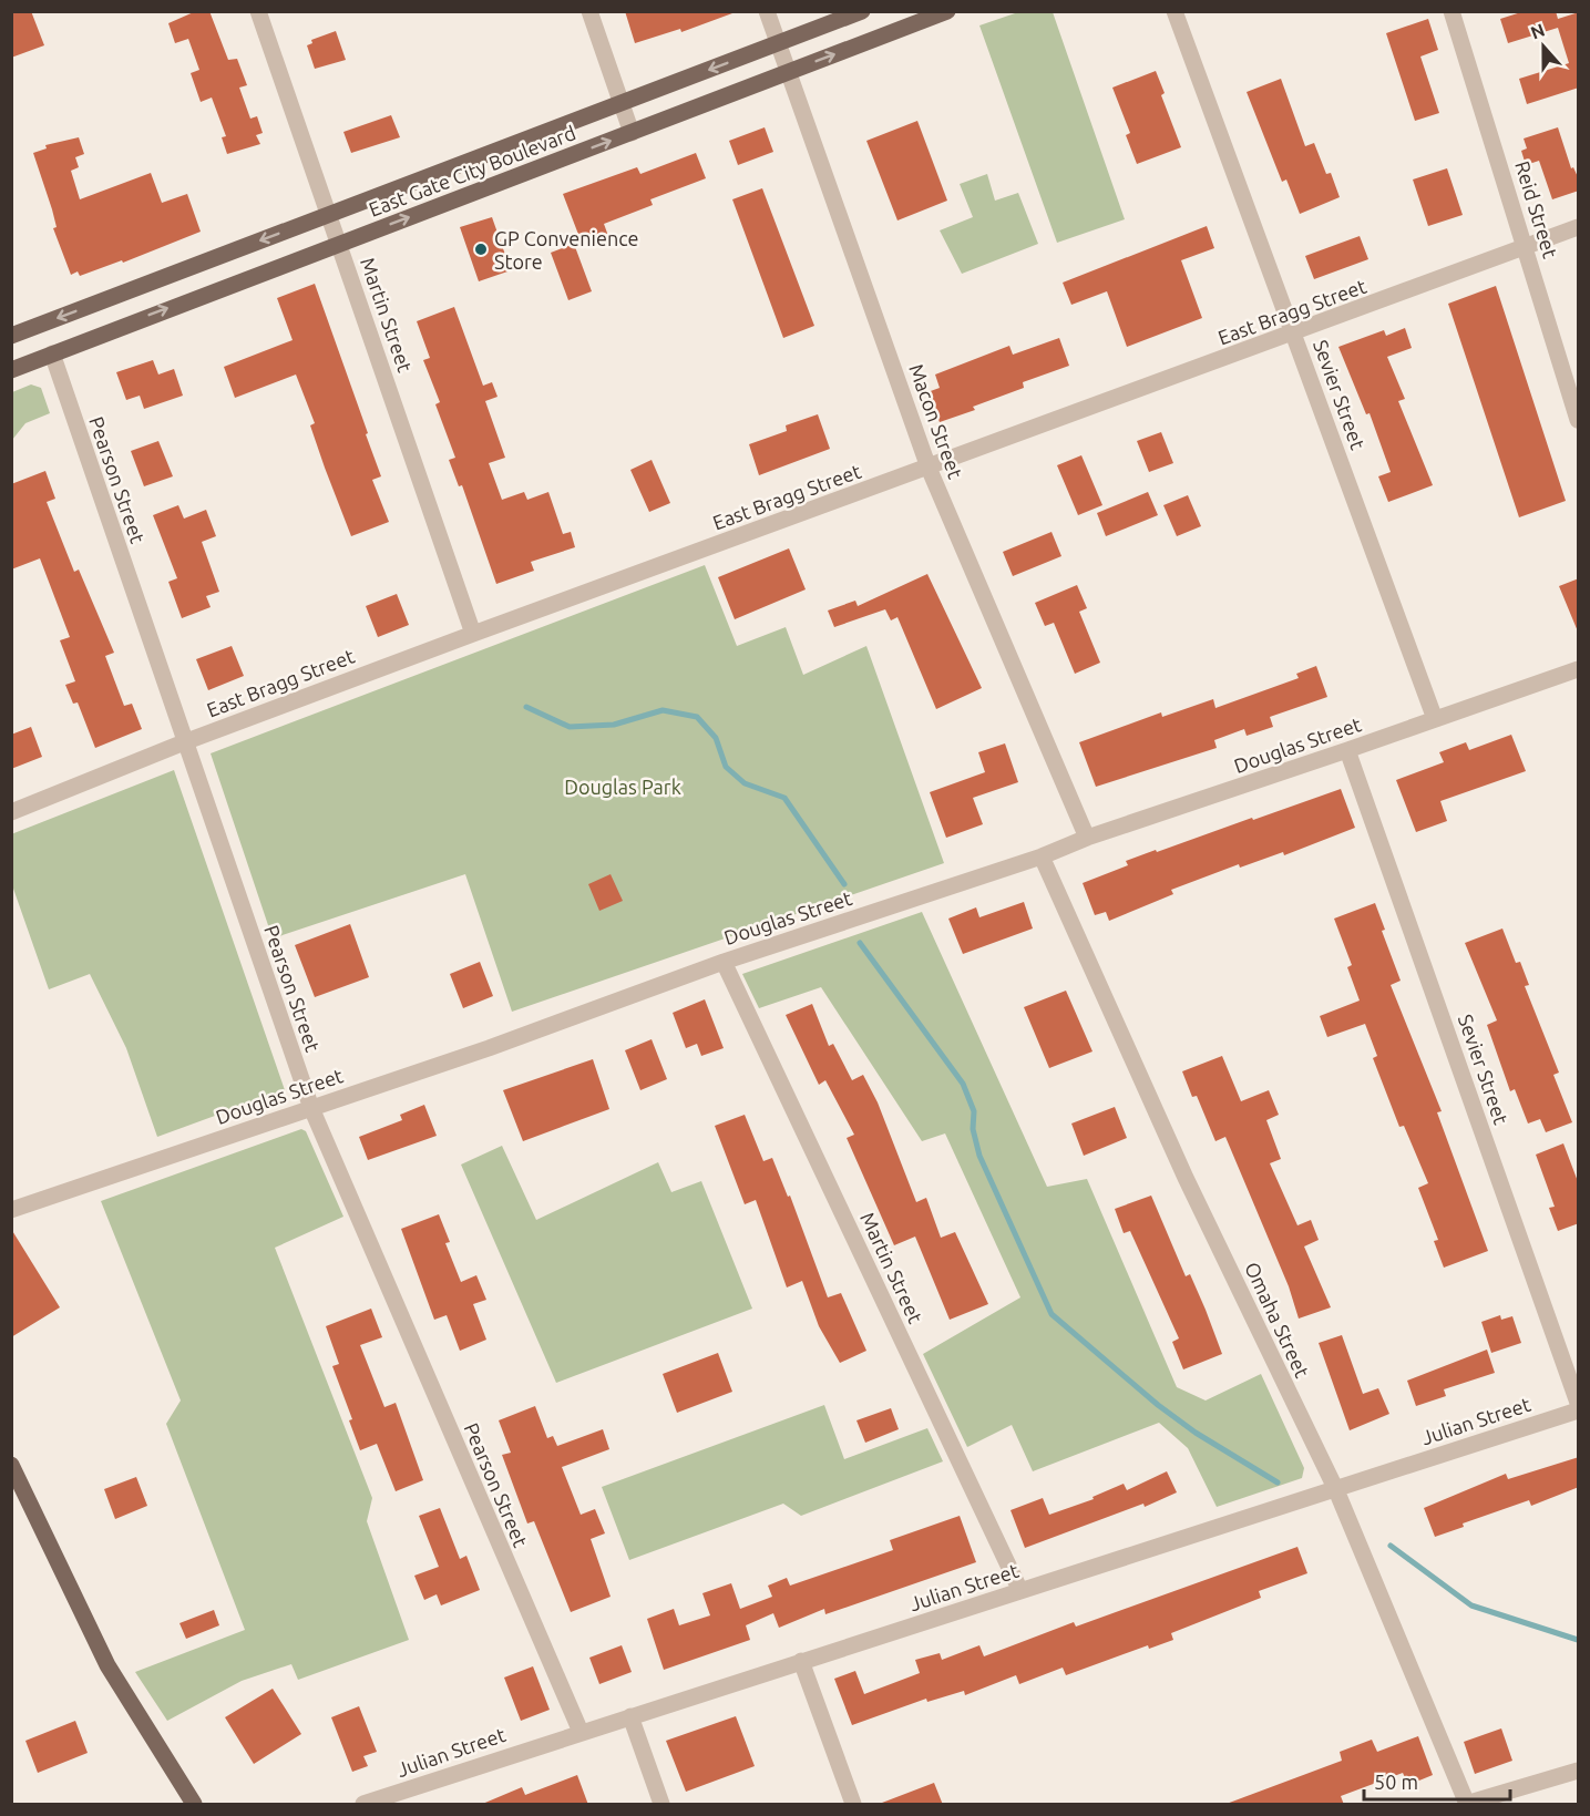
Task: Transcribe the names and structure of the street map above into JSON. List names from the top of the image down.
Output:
{
  "streets": {
    "main road": ["East Gate City Boulevard"],
    "street": [
      "Reid Street",
      "East Bragg Street",
      "Martin Street",
      "Sevier Street",
      "Macon Street",
      "Pearson Street",
      "Douglas Street",
      "Omaha Street",
      "Julian Street"
    ]
  },
  "crossings": [
    ["East Gate City Boulevard", "Martin Street"],
    ["East Gate City Boulevard", "Macon Street"],
    ["East Gate City Boulevard", "Pearson Street"],
    ["Reid Street", "East Bragg Street"],
    ["East Bragg Street", "Martin Street"],
    ["East Bragg Street", "Sevier Street"],
    ["East Bragg Street", "Macon Street"],
    ["East Bragg Street", "Pearson Street"],
    ["Martin Street", "Douglas Street"],
    ["Martin Street", "Julian Street"],
    ["Sevier Street", "Douglas Street"],
    ["Macon Street", "Douglas Street"],
    ["Pearson Street", "Douglas Street"],
    ["Pearson Street", "Julian Street"],
    ["Douglas Street", "Omaha Street"],
    ["Omaha Street", "Julian Street"]
  ],
  "parks": ["Douglas Park"],
  "places": ["GP Convenience Store"],
  "scale_bar": "50 m",
  "north": "top"
}
